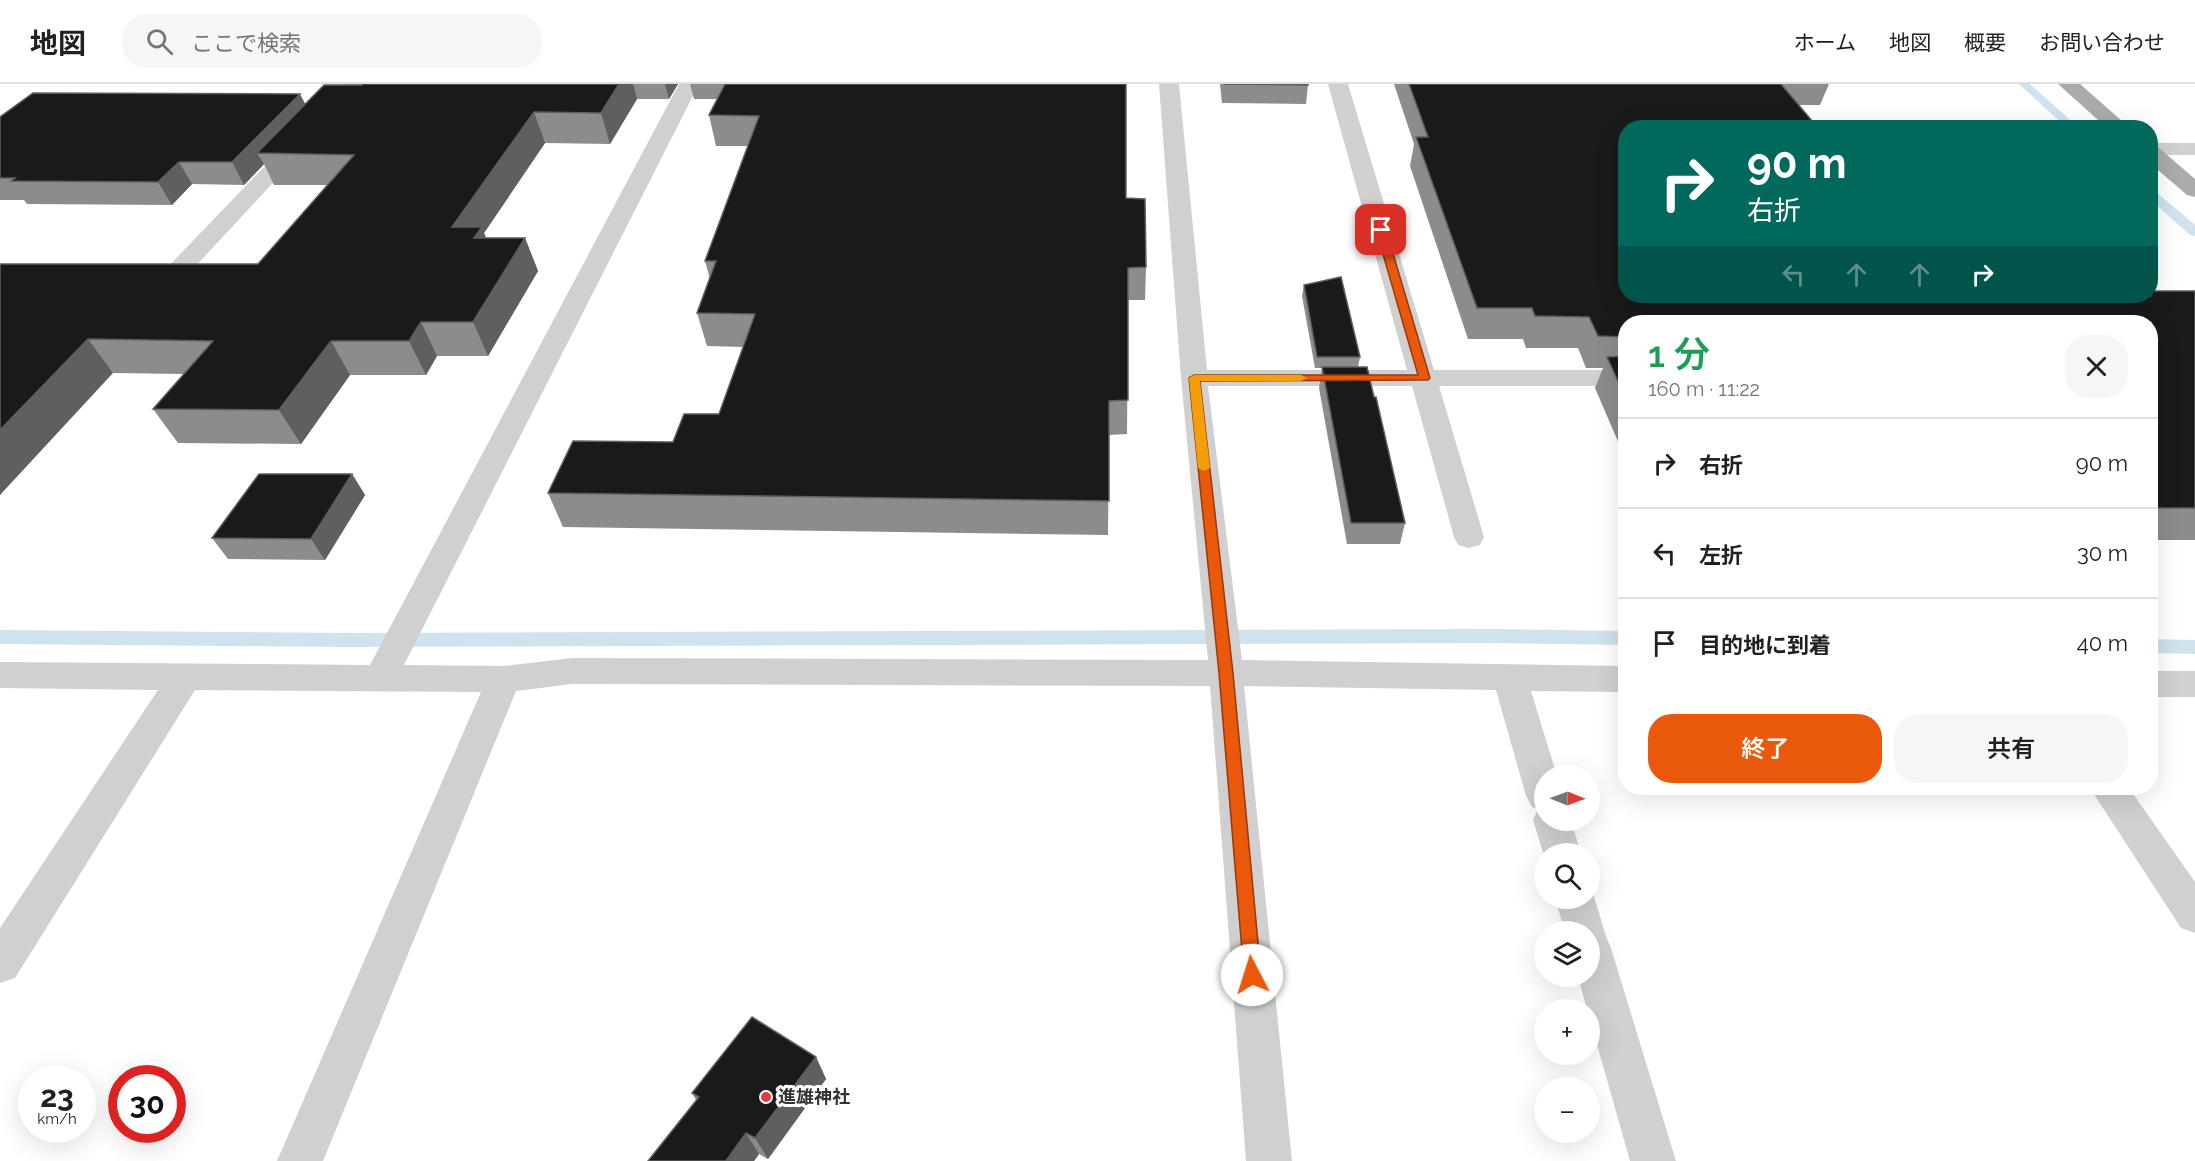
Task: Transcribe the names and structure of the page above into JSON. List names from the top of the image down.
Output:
{
  "places": ["進雄神社"],
  "north": "right",
  "page": {
    "header": "地図",
    "search": "ここで検索",
    "nav": [
      "ホーム",
      "地図",
      "概要",
      "お問い合わせ"
    ],
    "turn": ["90 m", "右折"],
    "heading": ["1 分", "160 m · 11:22"],
    "list": [
      {
        "name": "右折",
        "value": "90 m"
      },
      {
        "name": "左折",
        "value": "30 m"
      },
      {
        "name": "目的地に到着",
        "value": "40 m"
      }
    ],
    "buttons": ["終了", "共有"],
    "map_buttons": ["+", "−"],
    "speed": "23 km/h",
    "limit": "30"
  }
}
